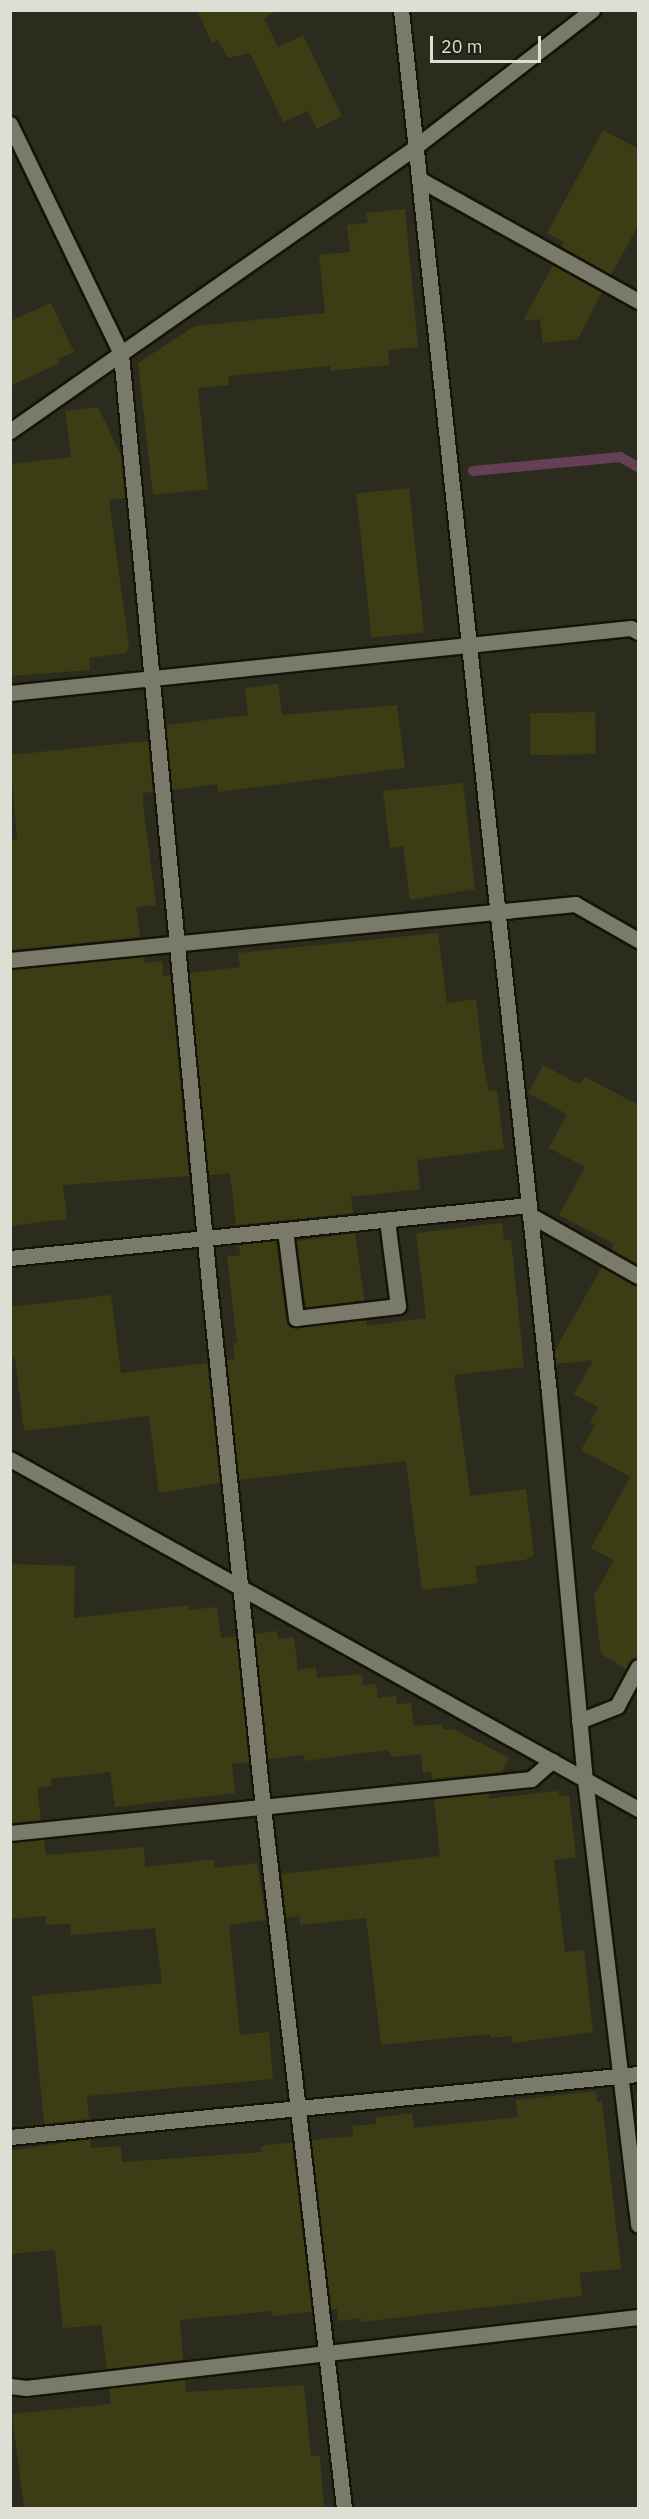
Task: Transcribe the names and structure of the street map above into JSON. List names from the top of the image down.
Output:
{
  "scale_bar": "20 m"
}
